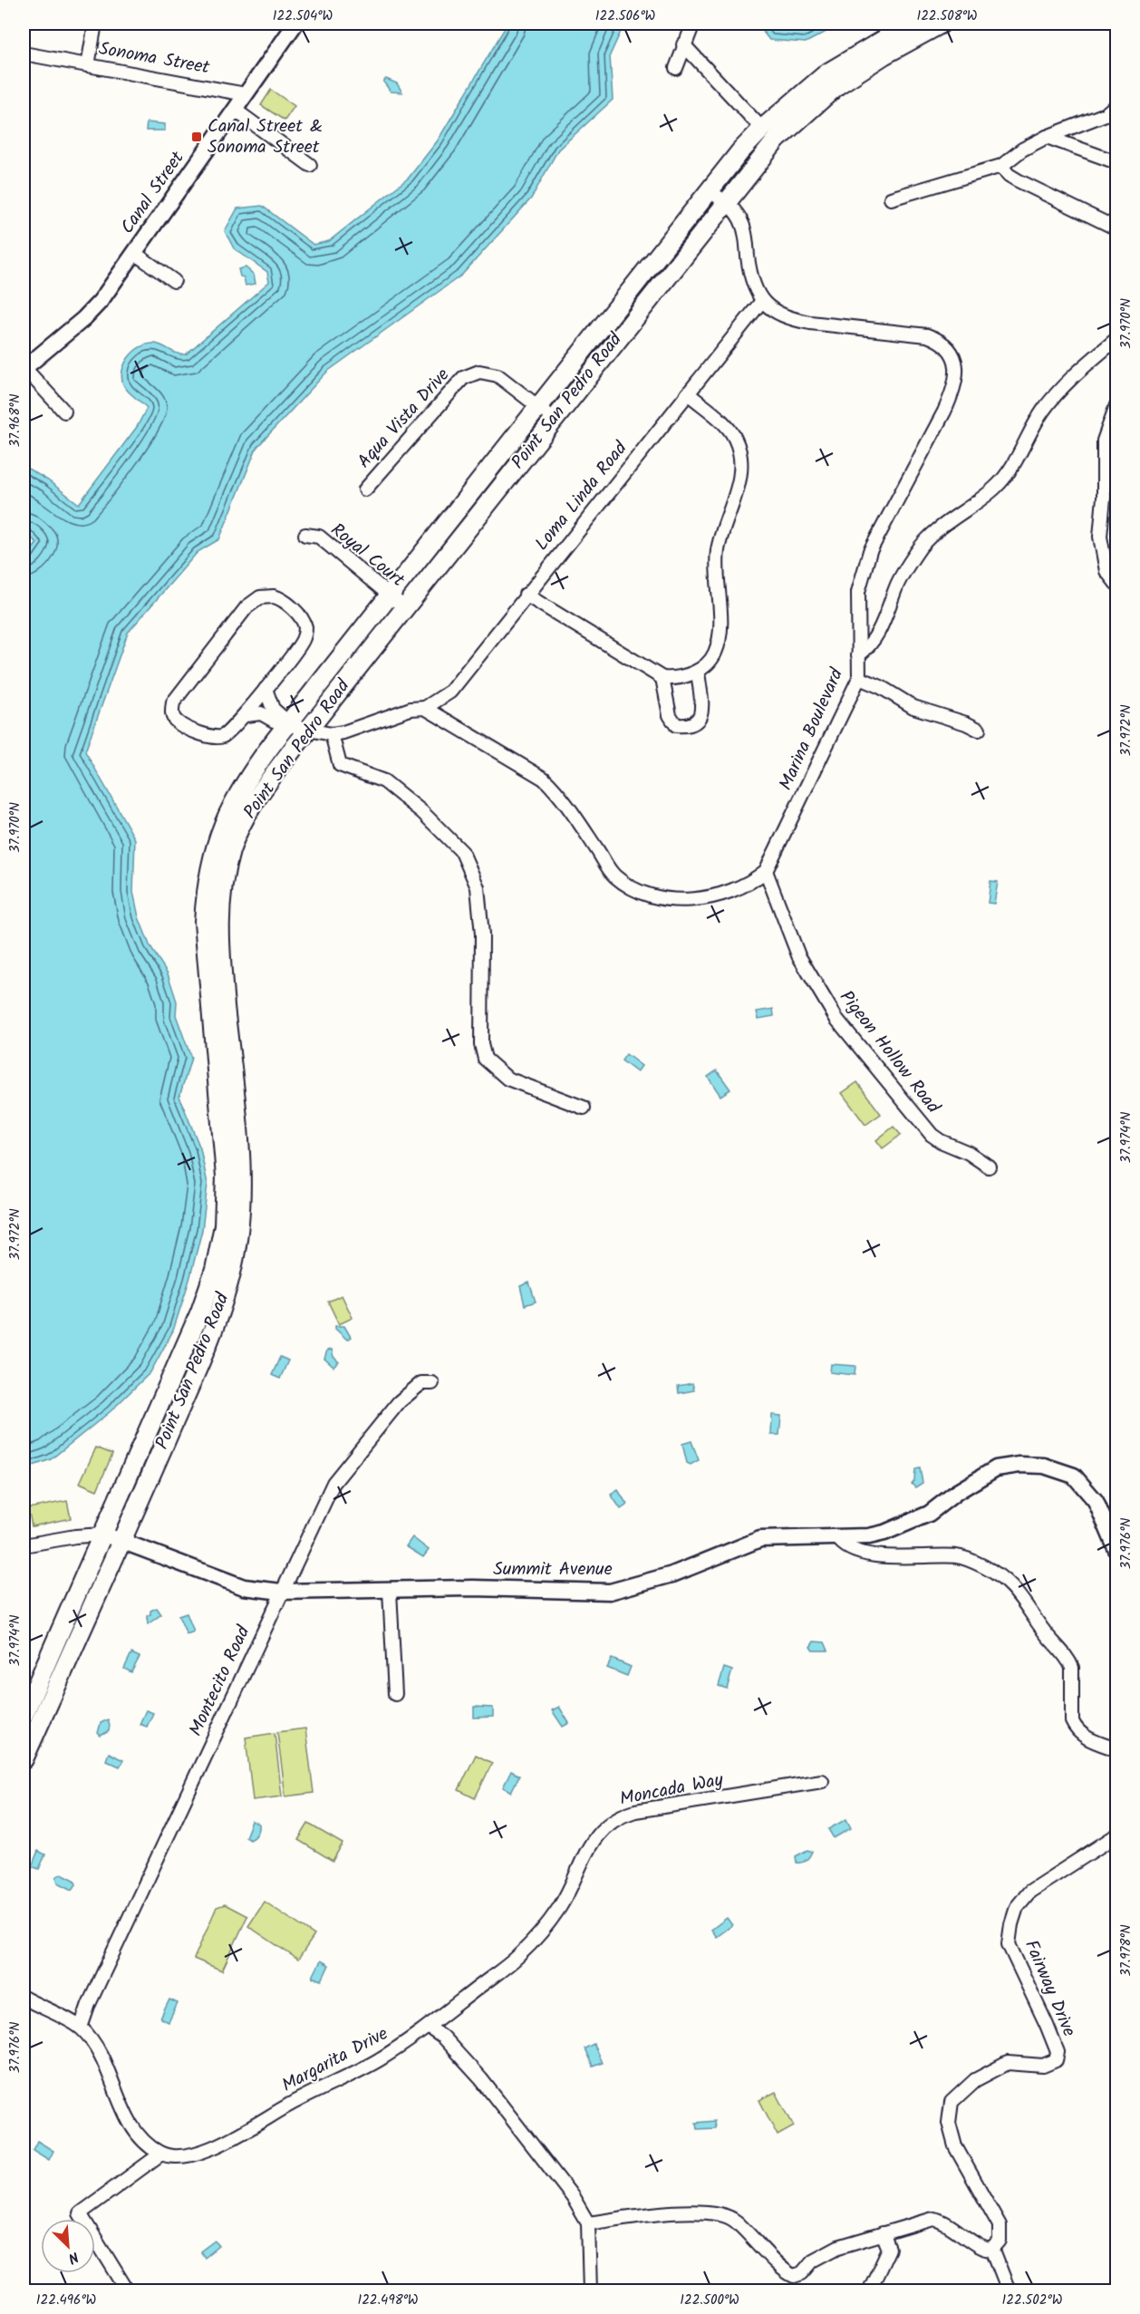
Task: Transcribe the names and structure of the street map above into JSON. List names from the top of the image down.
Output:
{
  "streets": {
    "main road": ["Point San Pedro Road"],
    "street": [
      "Sonoma Street",
      "Canal Street",
      "Aqua Vista Drive",
      "Loma Linda Road",
      "Royal Court",
      "Marina Boulevard",
      "Pigeon Hollow Road",
      "Summit Avenue",
      "Montecito Road",
      "Moncada Way",
      "Fairway Drive",
      "Margarita Drive"
    ]
  },
  "crossings": [
    ["Sonoma Street", "Canal Street"],
    ["Point San Pedro Road", "Aqua Vista Drive"],
    ["Point San Pedro Road", "Royal Court"],
    ["Point San Pedro Road", "Summit Avenue"],
    ["Loma Linda Road", "Marina Boulevard"],
    ["Marina Boulevard", "Pigeon Hollow Road"],
    ["Summit Avenue", "Montecito Road"],
    ["Moncada Way", "Margarita Drive"]
  ],
  "places": {
    "transit": ["Canal Street & Sonoma Street"]
  },
  "north": "bottom right",
  "coordinates": [
    "122.504°W",
    "122.506°W",
    "122.508°W",
    "37.970°N",
    "37.968°N",
    "37.972°N",
    "37.974°N",
    "37.976°N",
    "37.978°N",
    "122.496°W",
    "122.498°W",
    "122.500°W",
    "122.502°W"
  ]
}
